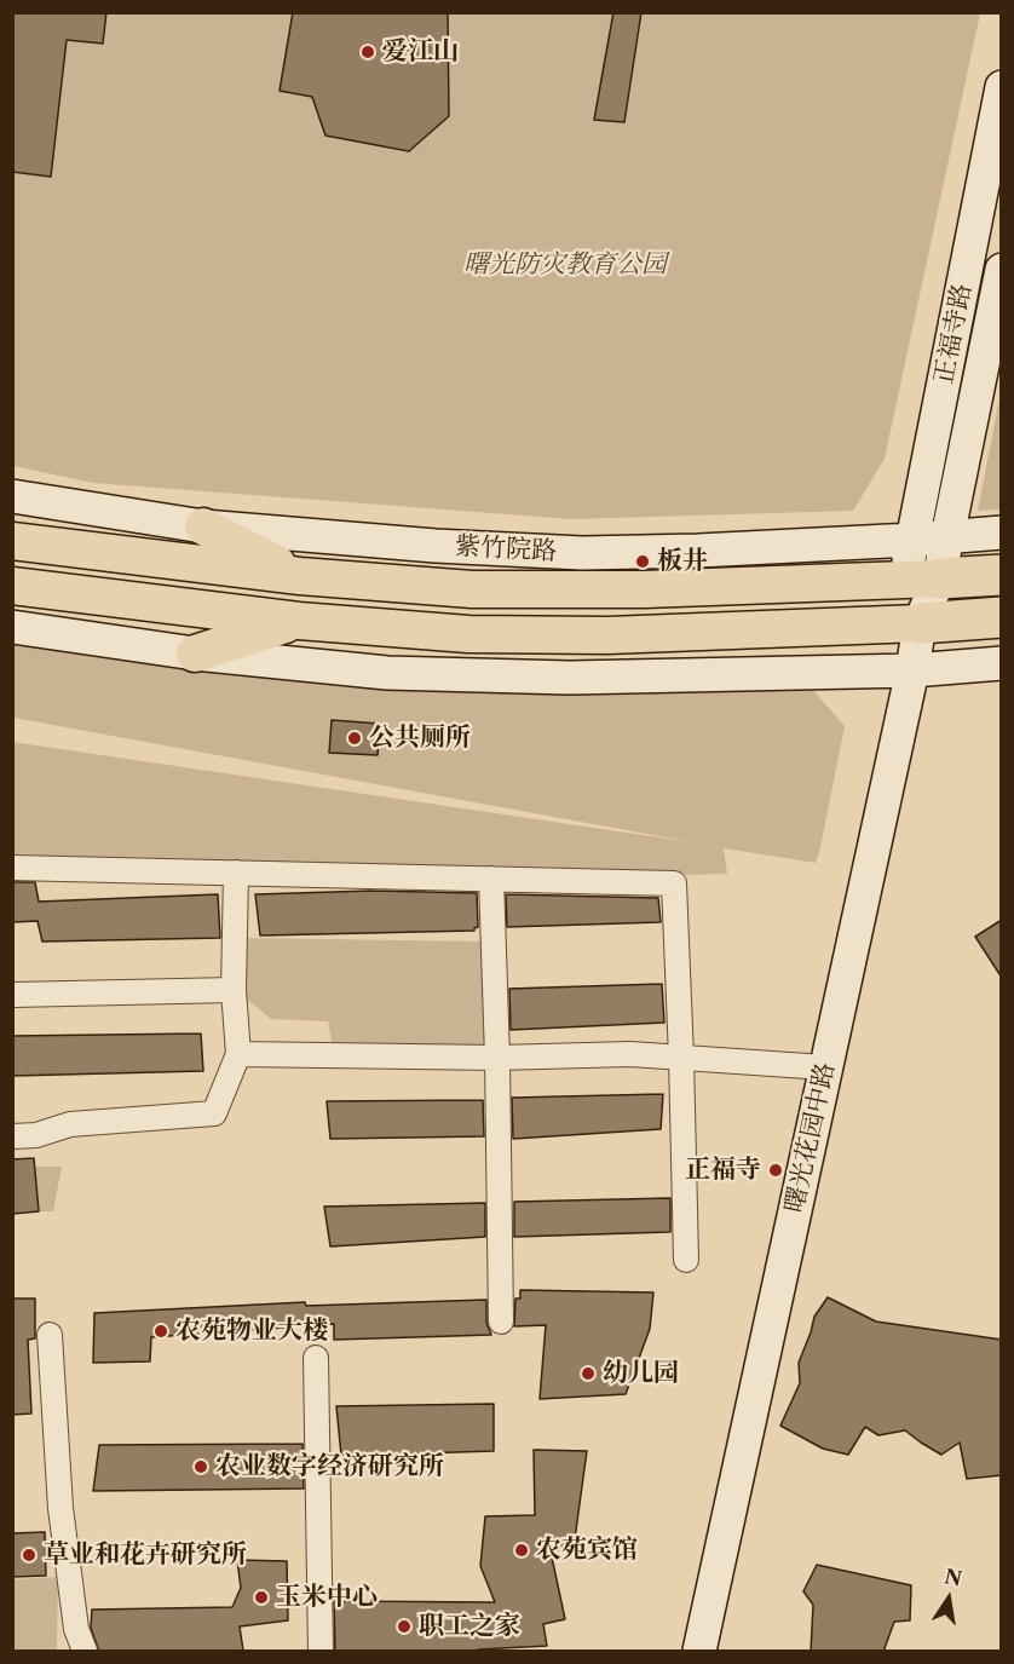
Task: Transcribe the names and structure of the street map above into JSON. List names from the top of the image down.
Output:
{
  "streets": {
    "highway": ["紫竹院路"],
    "street": ["正福寺路", "曙光花园中路"]
  },
  "crossings": [
    ["正福寺路", "紫竹院路"],
    ["正福寺路", "曙光花园中路"],
    ["紫竹院路", "曙光花园中路"]
  ],
  "parks": ["曙光防灾教育公园"],
  "places": [
    "爱江山",
    "板井",
    "公共厕所",
    "正福寺",
    "农苑物业大楼",
    "幼儿园",
    "农业数字经济研究所",
    "农苑宾馆",
    "草业和花卉研究所",
    "玉米中心",
    "职工之家"
  ],
  "north": "top"
}
